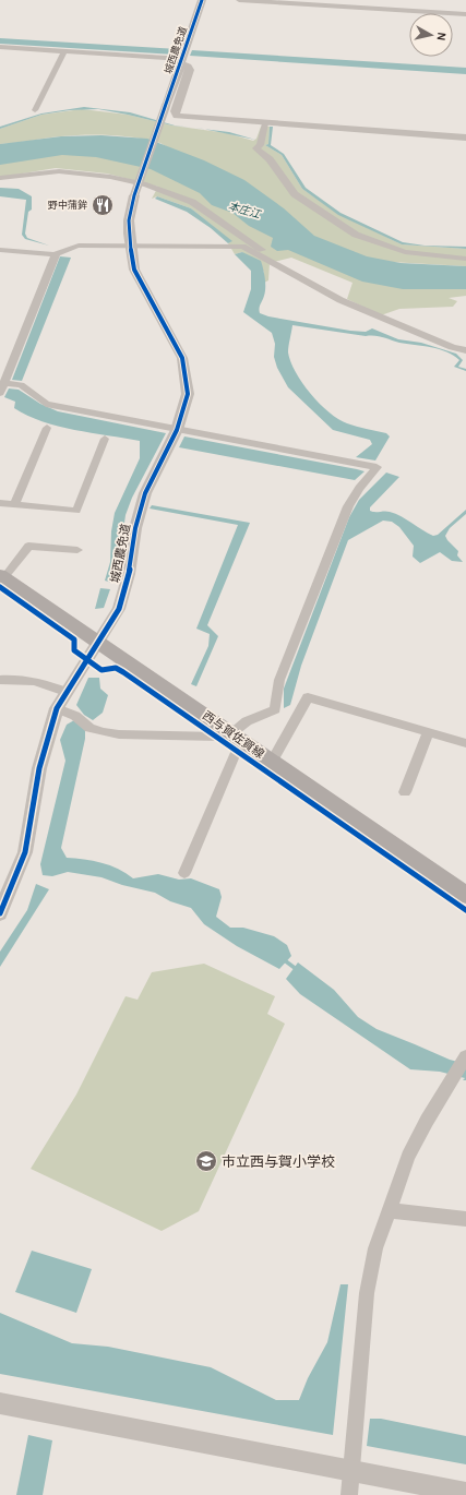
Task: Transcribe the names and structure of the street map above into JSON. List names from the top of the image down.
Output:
{
  "streets": {
    "main road": ["西与賀佐賀線"],
    "street": ["城西農免道"]
  },
  "crossings": [
    ["城西農免道", "西与賀佐賀線"]
  ],
  "water": ["本庄江"],
  "places": {
    "restaurant": ["野中蒲鉾"],
    "school or university": ["市立西与賀小学校"]
  },
  "north": "right"
}
